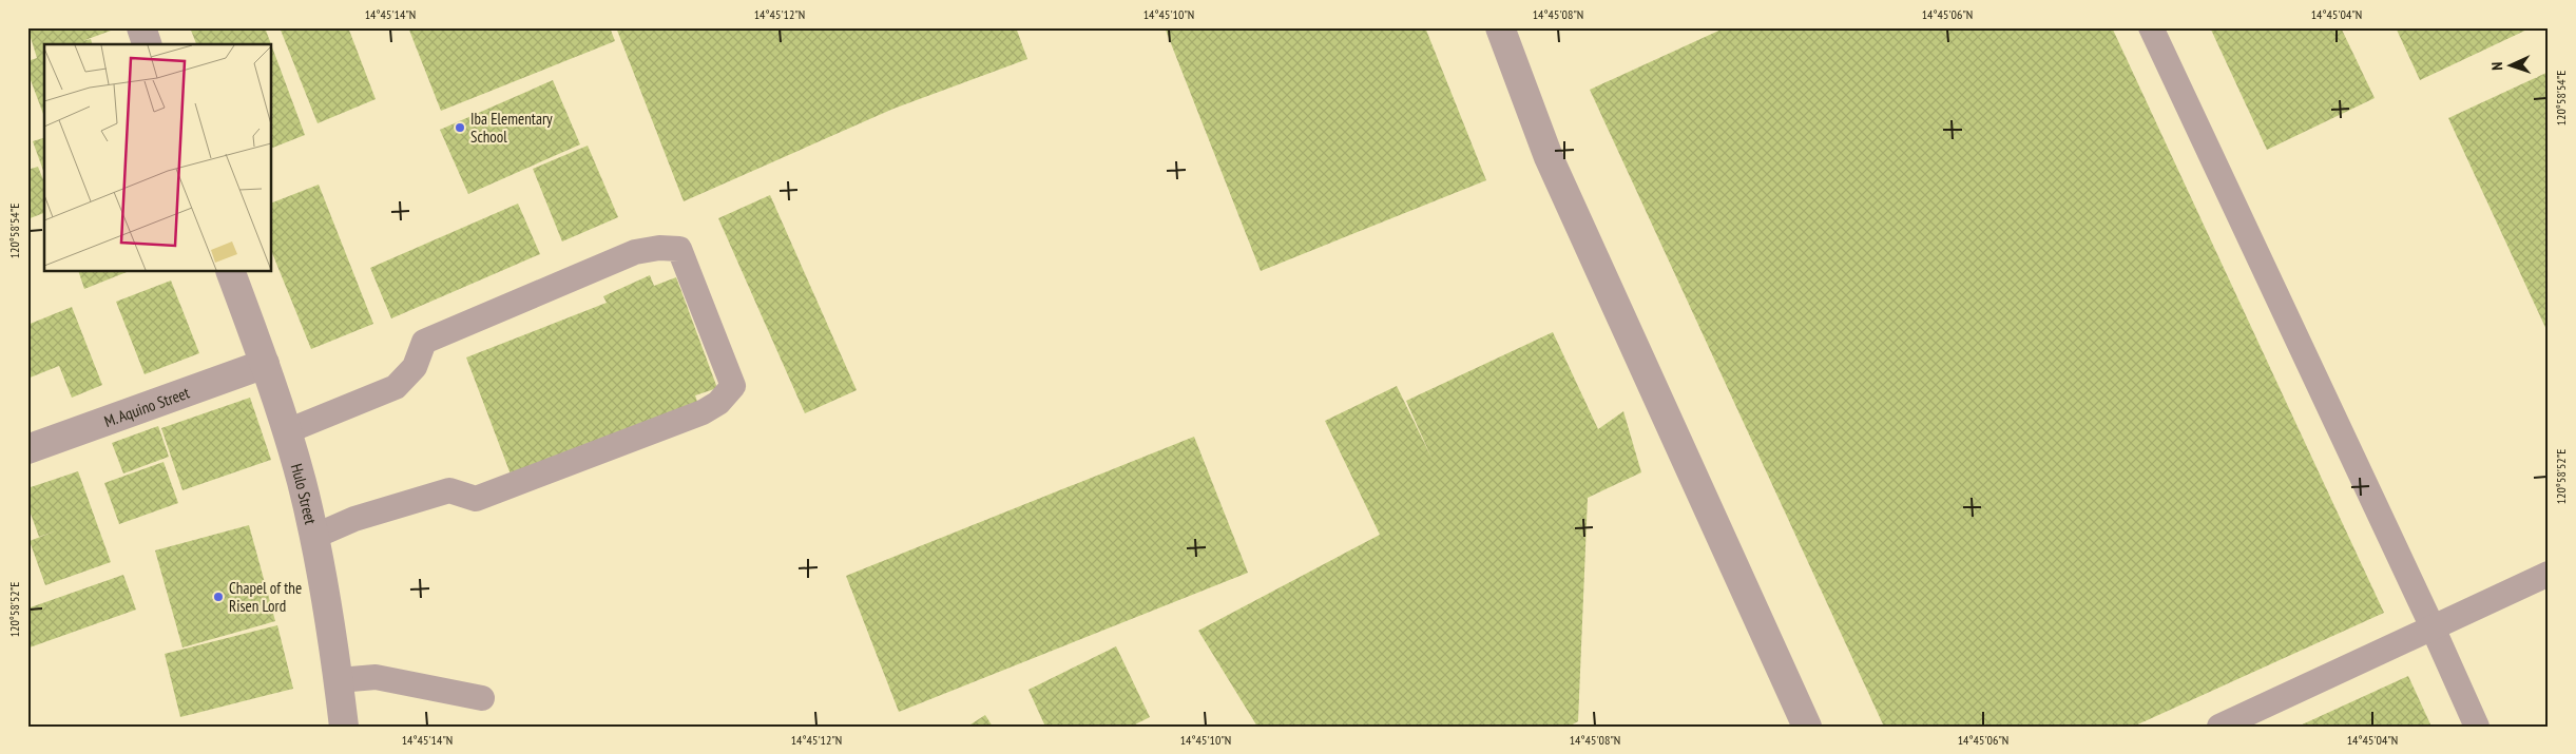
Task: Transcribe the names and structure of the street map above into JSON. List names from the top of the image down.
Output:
{
  "streets": {
    "street": ["M. Aquino Street", "Hulo Street"]
  },
  "crossings": [
    ["M. Aquino Street", "Hulo Street"]
  ],
  "places": ["Iba Elementary School", "Chapel of the Risen Lord"],
  "north": "left",
  "coordinates": [
    "14°45'14\"N",
    "14°45'12\"N",
    "14°45'10\"N",
    "14°45'08\"N",
    "14°45'06\"N",
    "14°45'04\"N",
    "120°58'54\"E",
    "120°58'52\"E"
  ]
}
